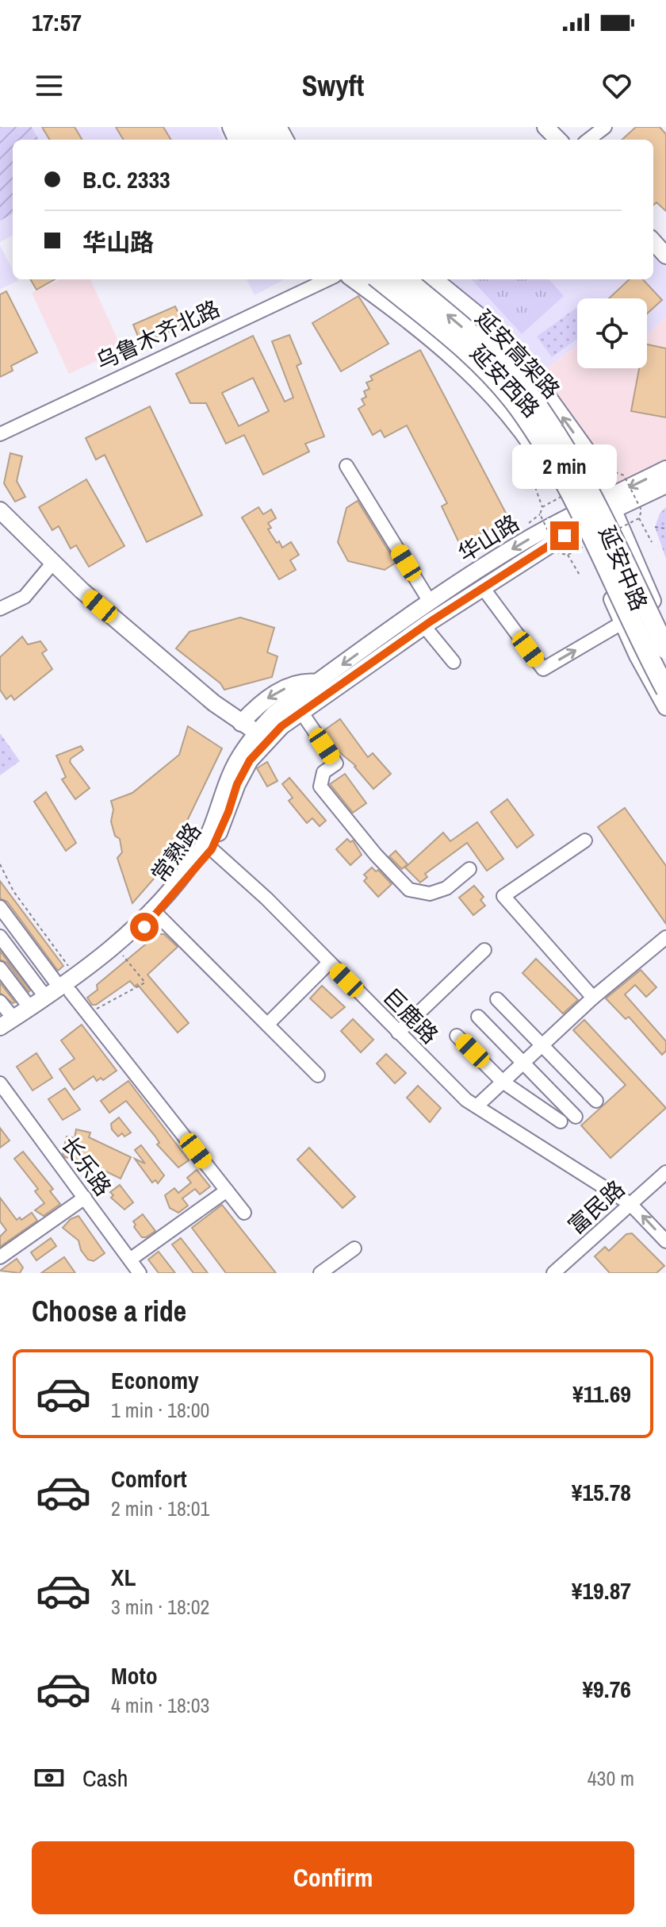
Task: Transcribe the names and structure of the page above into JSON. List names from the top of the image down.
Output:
{
  "streets": {
    "highway": ["延安高架路"],
    "main road": [
      "延安西路",
      "华山路",
      "延安中路",
      "常熟路"
    ],
    "street": [
      "乌鲁木齐北路",
      "巨鹿路",
      "长乐路",
      "富民路"
    ]
  },
  "crossings": [
    ["延安西路", "华山路"],
    ["延安西路", "延安中路"],
    ["华山路", "延安中路"],
    ["华山路", "常熟路"],
    ["常熟路", "巨鹿路"],
    ["巨鹿路", "富民路"]
  ],
  "page": {
    "status": "17:57",
    "header": "Swyft",
    "banner": ["B.C. 2333", "华山路"],
    "bubble": "2 min",
    "heading": "Choose a ride",
    "list": [
      {
        "name": "Economy",
        "note": "1 min · 18:00",
        "value": "¥11.69"
      },
      {
        "name": "Comfort",
        "note": "2 min · 18:01",
        "value": "¥15.78"
      },
      {
        "name": "XL",
        "note": "3 min · 18:02",
        "value": "¥19.87"
      },
      {
        "name": "Moto",
        "note": "4 min · 18:03",
        "value": "¥9.76"
      }
    ],
    "pay": ["Cash", "430 m"],
    "buttons": "Confirm"
  }
}
